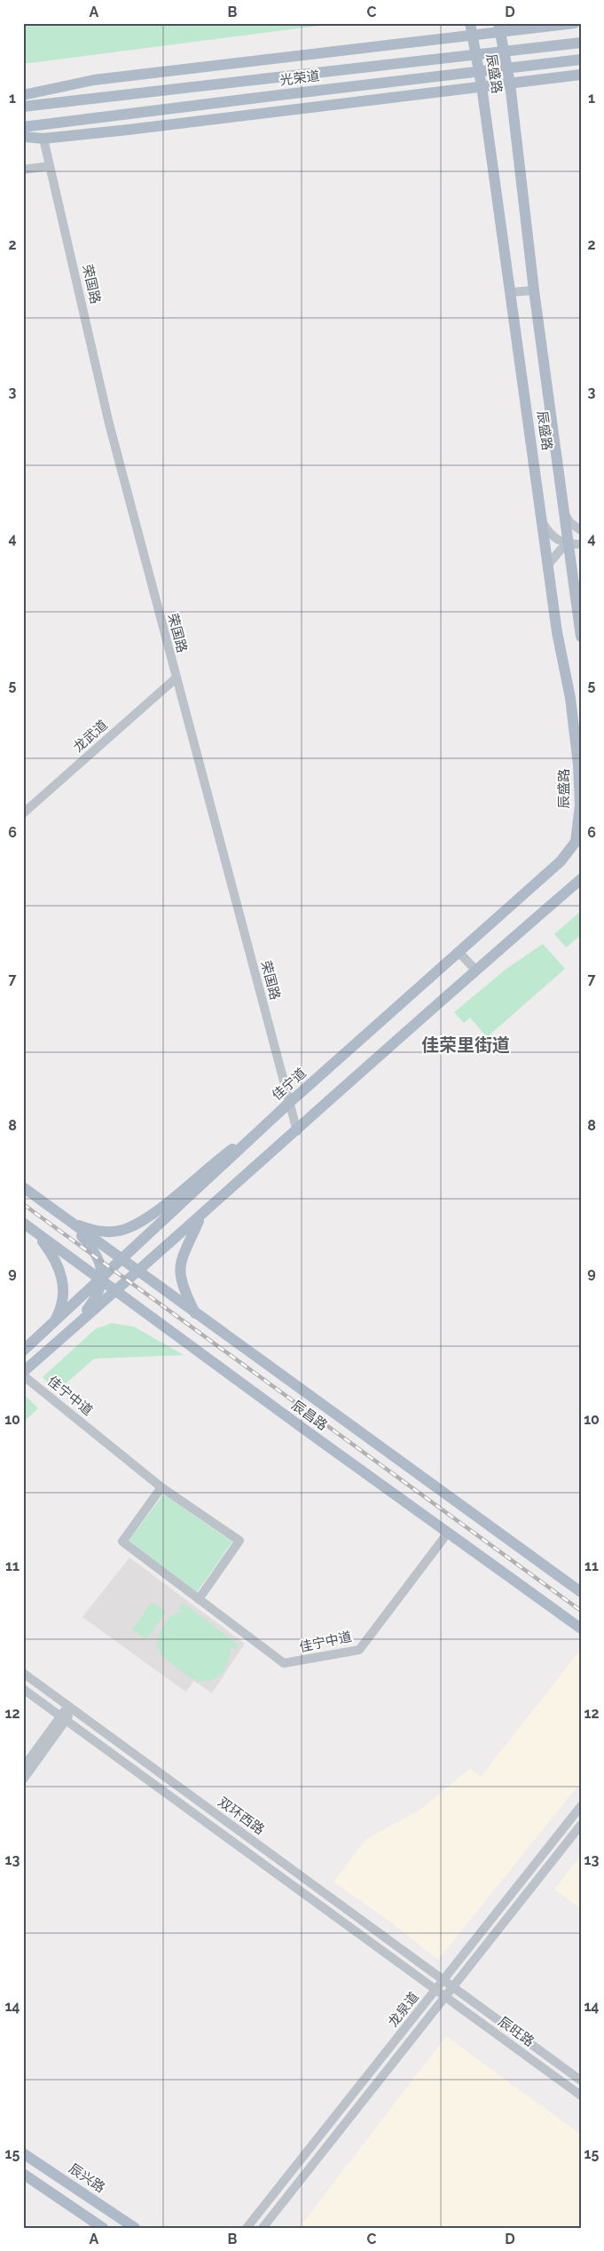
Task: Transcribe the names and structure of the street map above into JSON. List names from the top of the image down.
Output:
{
  "streets": {
    "main road": [
      "辰盛路",
      "光荣道",
      "佳宁道",
      "辰昌路",
      "辰兴路"
    ],
    "street": [
      "荣国路",
      "龙武道",
      "佳宁中道",
      "双环西路",
      "龙泉道",
      "辰旺路"
    ]
  },
  "crossings": [
    ["辰盛路", "佳宁道"],
    ["荣国路", "龙武道"],
    ["荣国路", "佳宁道"],
    ["佳宁道", "辰昌路"],
    ["佳宁中道", "辰昌路"],
    ["双环西路", "龙泉道"],
    ["双环西路", "辰旺路"],
    ["龙泉道", "辰旺路"]
  ],
  "districts": ["佳荣里街道"],
  "grid": {
    "columns": [
      "A",
      "B",
      "C",
      "D"
    ],
    "rows": [
      "1",
      "2",
      "3",
      "4",
      "5",
      "6",
      "7",
      "8",
      "9",
      "10",
      "11",
      "12",
      "13",
      "14",
      "15"
    ]
  }
}
